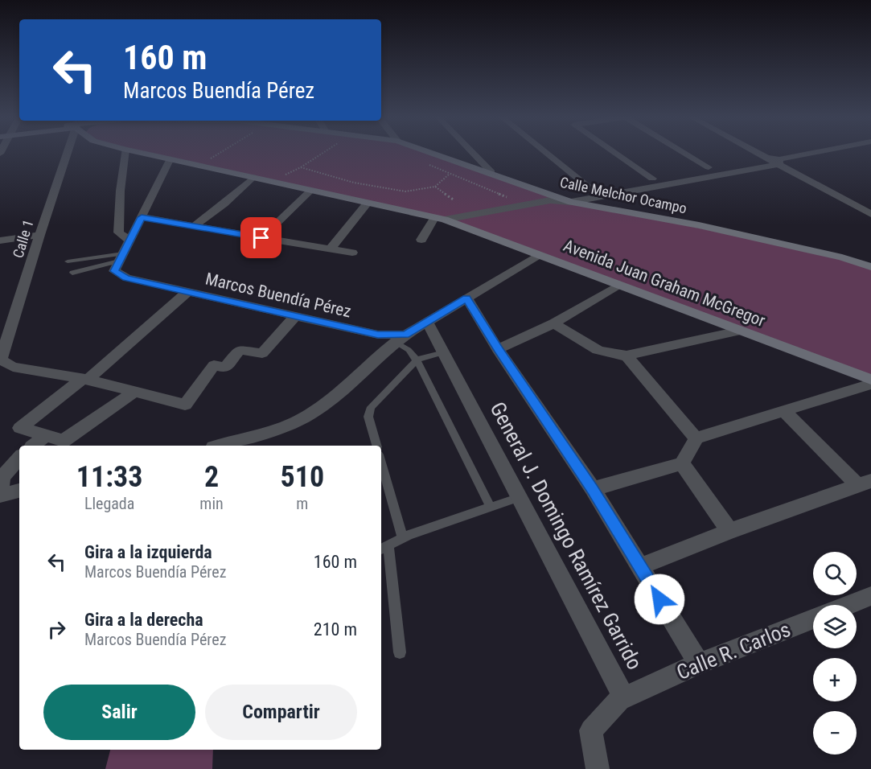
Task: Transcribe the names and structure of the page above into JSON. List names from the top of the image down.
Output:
{
  "streets": {
    "street": [
      "Calle Melchor Ocampo",
      "Calle 1",
      "Avenida Juan Graham McGregor",
      "Marcos Buendía Pérez",
      "General J. Domingo Ramírez Garrido",
      "Calle R. Carlos"
    ]
  },
  "crossings": [
    ["General J. Domingo Ramírez Garrido", "Calle R. Carlos"]
  ],
  "page": {
    "turn": ["160 m", "Marcos Buendía Pérez"],
    "eta": [
      "11:33",
      "Llegada",
      "2",
      "min",
      "510",
      "m"
    ],
    "list": [
      {
        "name": "Gira a la izquierda",
        "note": "Marcos Buendía Pérez",
        "value": "160 m"
      },
      {
        "name": "Gira a la derecha",
        "note": "Marcos Buendía Pérez",
        "value": "210 m"
      }
    ],
    "map_buttons": ["+", "−"],
    "buttons": ["Salir", "Compartir"]
  }
}
